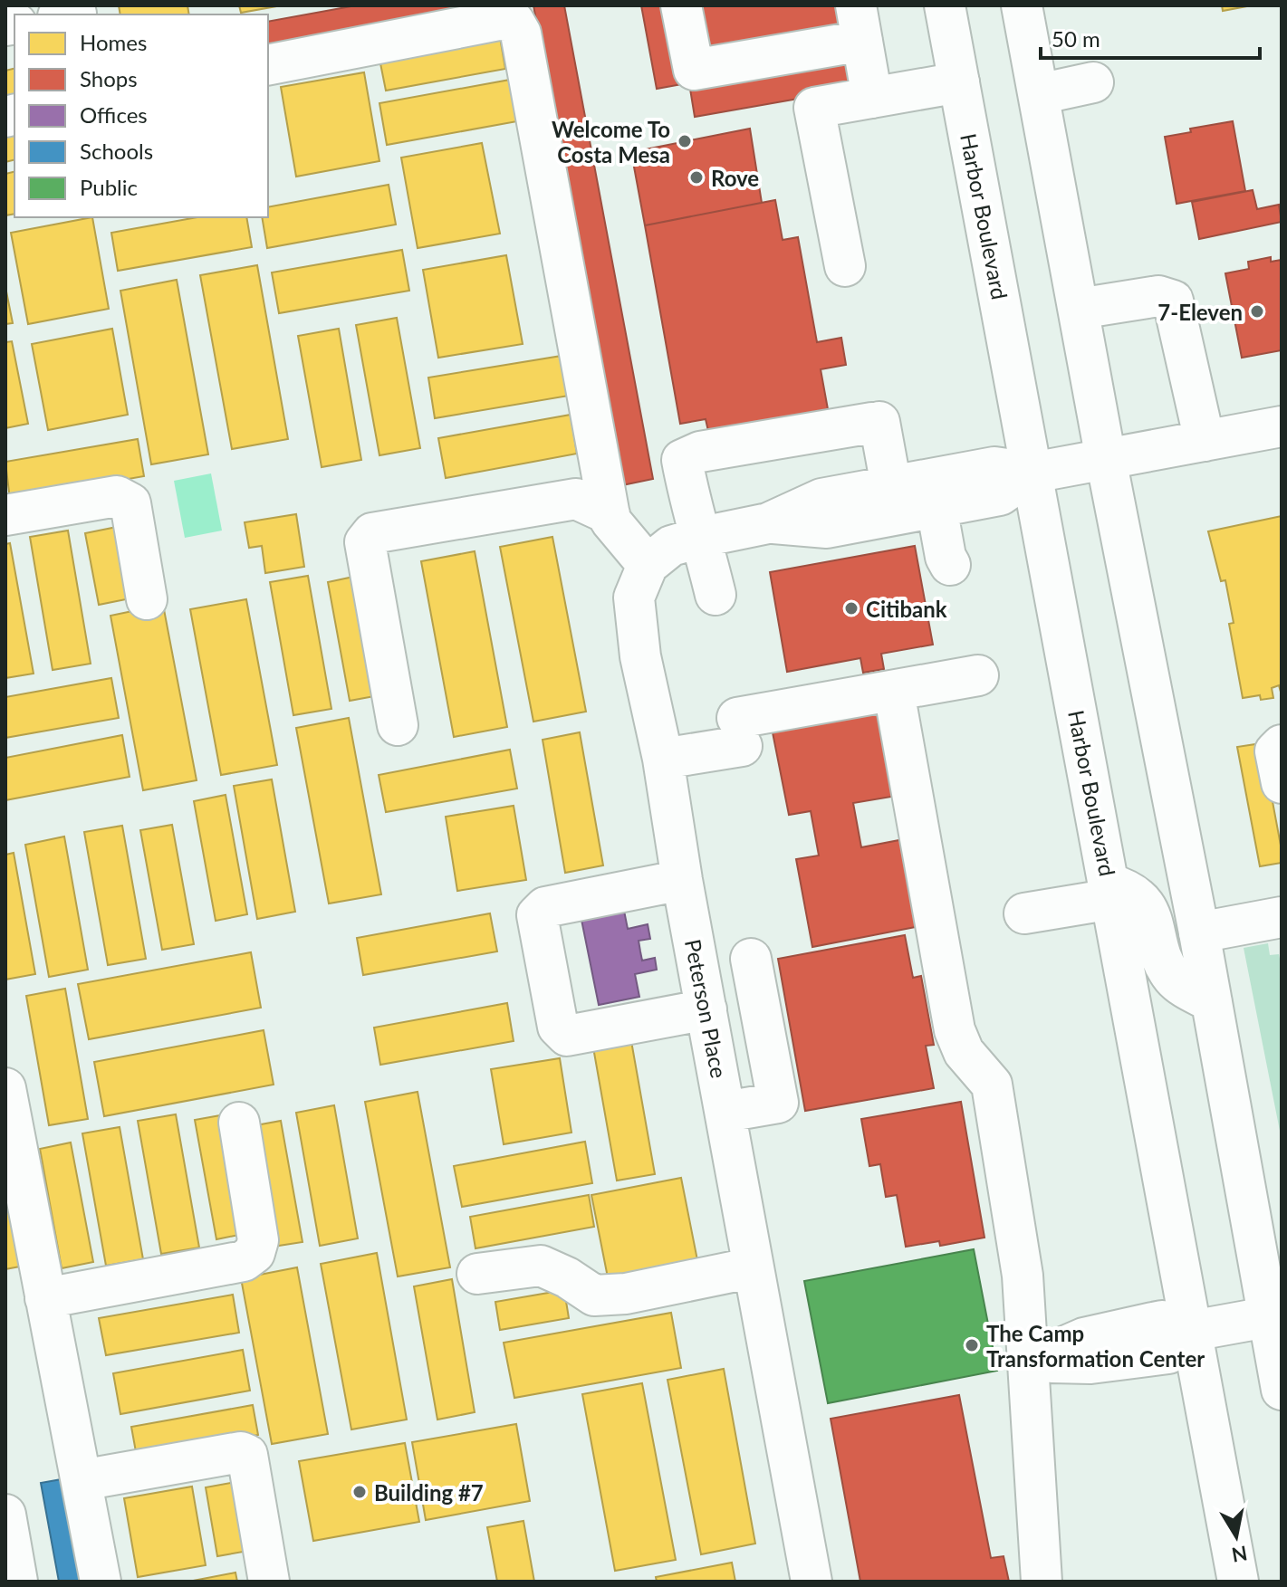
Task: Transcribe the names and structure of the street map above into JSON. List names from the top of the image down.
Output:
{
  "streets": {
    "main road": ["Harbor Boulevard", "Peterson Place"]
  },
  "places": [
    "Welcome To Costa Mesa",
    "Rove",
    "7-Eleven",
    "Citibank",
    "The Camp Transformation Center",
    "Building #7"
  ],
  "legend": [
    "Homes",
    "Shops",
    "Offices",
    "Schools",
    "Public"
  ],
  "scale_bar": "50 m",
  "north": "bottom"
}
